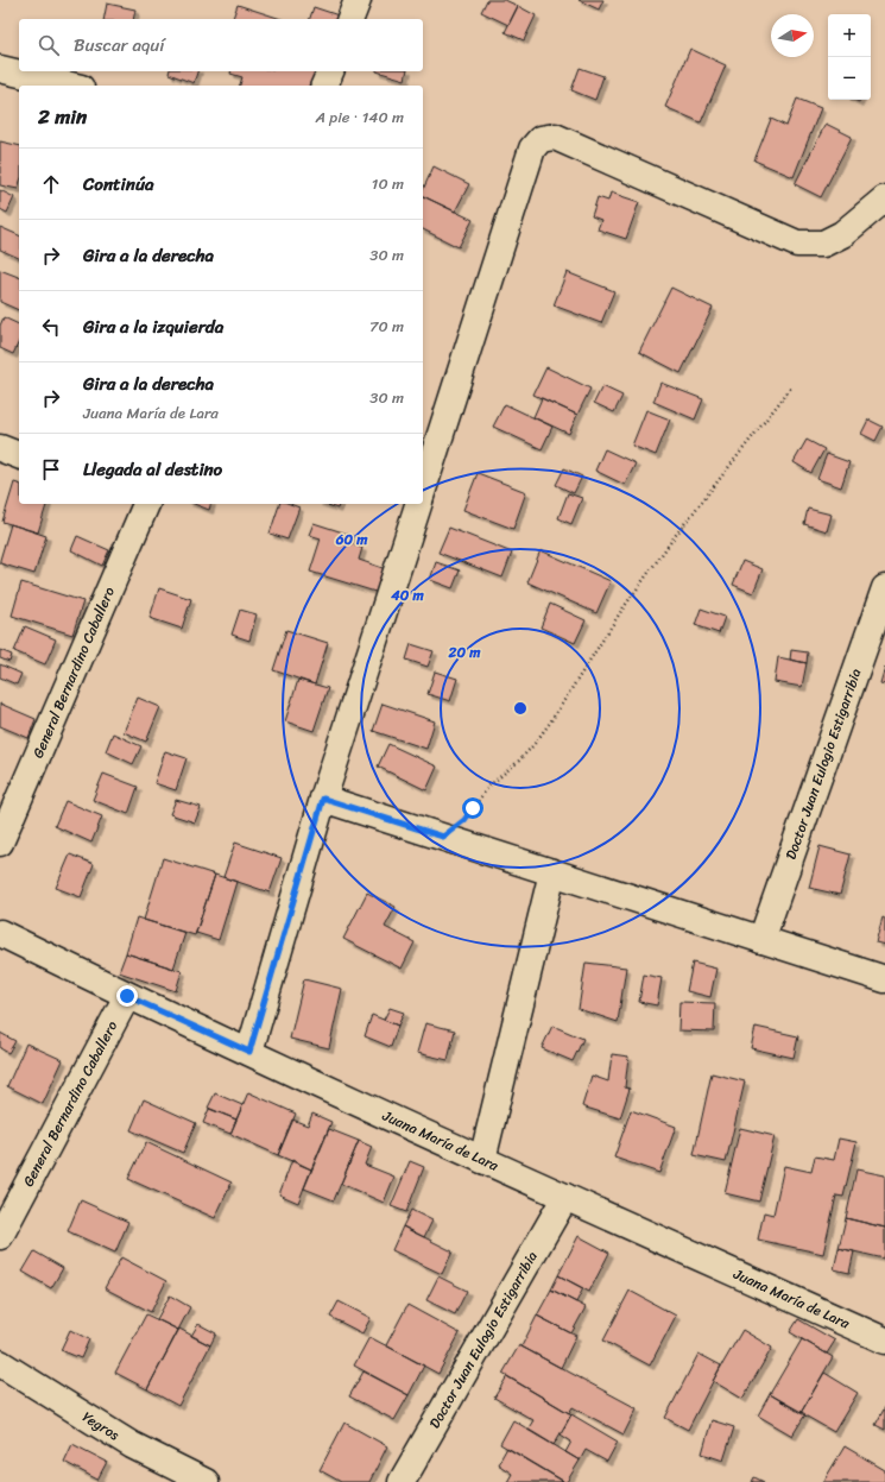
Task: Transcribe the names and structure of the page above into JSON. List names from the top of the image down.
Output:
{
  "streets": {
    "street": [
      "General Bernardino Caballero",
      "Doctor Juan Eulogio Estigarribia",
      "Juana María de Lara",
      "Yegros"
    ]
  },
  "crossings": [
    ["General Bernardino Caballero", "Juana María de Lara"],
    ["Doctor Juan Eulogio Estigarribia", "Juana María de Lara"]
  ],
  "north": "right",
  "page": {
    "map_buttons": ["+", "−"],
    "search": "Buscar aquí",
    "heading": ["2 min", "A pie · 140 m"],
    "list": [
      ["Continúa", "10 m"],
      ["Gira a la derecha", "30 m"],
      ["Gira a la izquierda", "70 m"],
      ["Gira a la derecha", "Juana María de Lara", "30 m"],
      "Llegada al destino"
    ]
  },
  "rings": ["60 m", "40 m", "20 m"]
}
